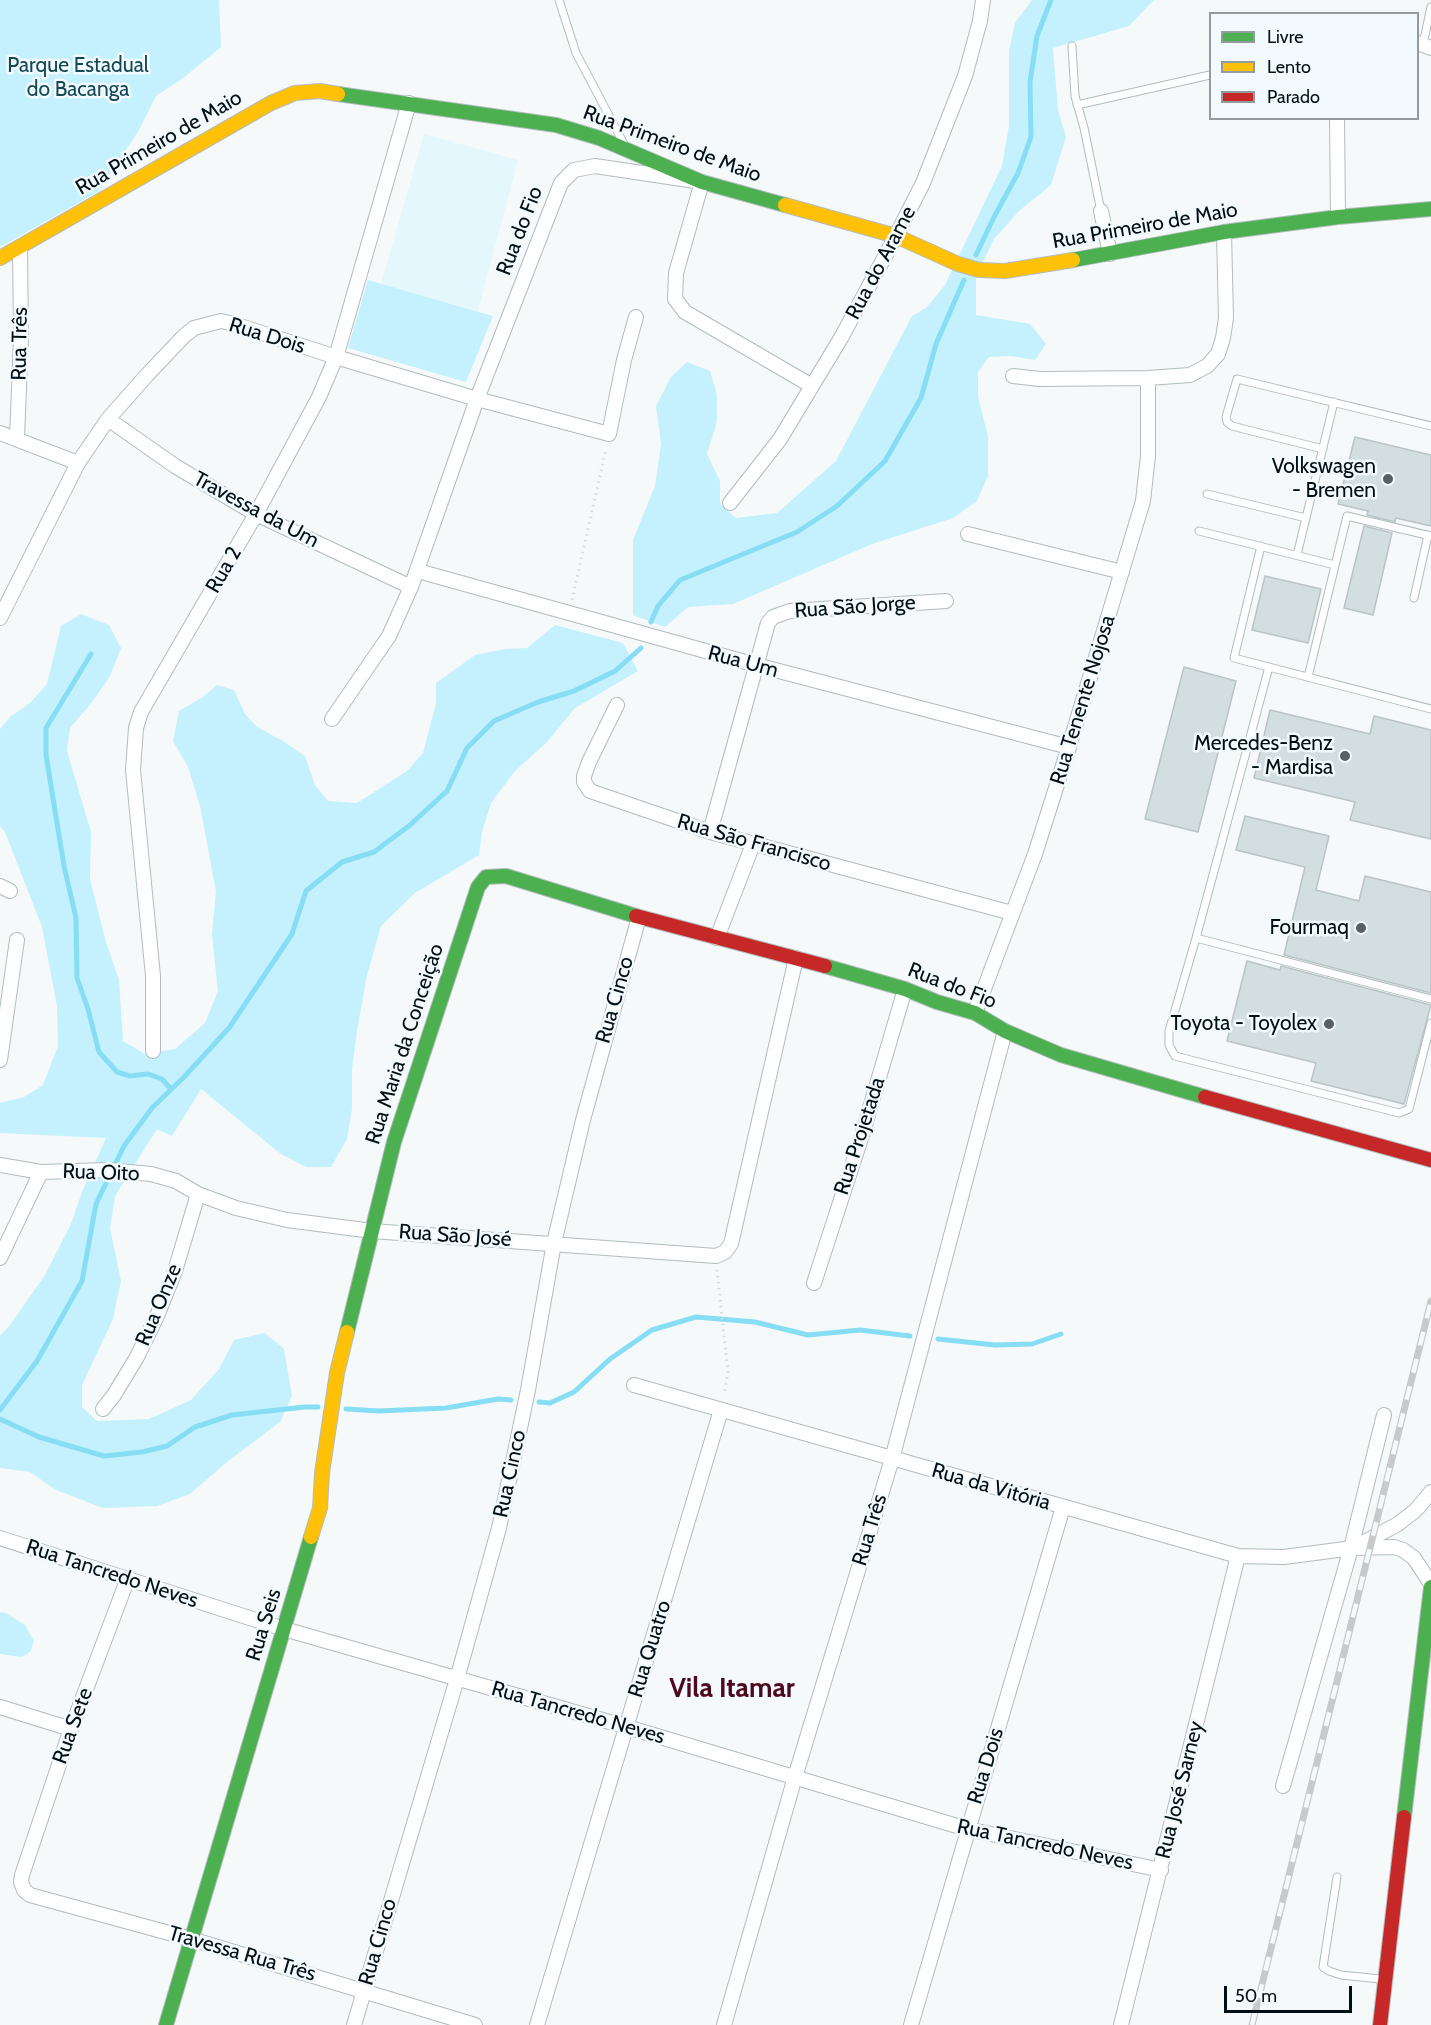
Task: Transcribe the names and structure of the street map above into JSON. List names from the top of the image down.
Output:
{
  "streets": {
    "main road": [
      "Rua Primeiro de Maio",
      "Rua do Fio",
      "Rua Maria da Conceição",
      "Rua Seis"
    ],
    "street": [
      "Rua do Arame",
      "Rua Dois",
      "Rua Três",
      "Travessa da Um",
      "Rua 2",
      "Rua São Jorge",
      "Rua Um",
      "Rua Tenente Nojosa",
      "Rua São Francisco",
      "Rua Cinco",
      "Rua Projetada",
      "Rua Oito",
      "Rua São José",
      "Rua Onze",
      "Rua da Vitória",
      "Rua Tancredo Neves",
      "Rua Quatro",
      "Rua Sete",
      "Rua José Sarney",
      "Travessa Rua Três"
    ]
  },
  "crossings": [
    ["Rua Primeiro de Maio", "Rua do Fio"],
    ["Rua Primeiro de Maio", "Rua do Arame"],
    ["Rua Primeiro de Maio", "Rua Três"],
    ["Rua Primeiro de Maio", "Rua 2"],
    ["Rua do Fio", "Rua Dois"],
    ["Rua do Fio", "Rua Três"],
    ["Rua do Fio", "Rua Tenente Nojosa"],
    ["Rua do Fio", "Rua Cinco"],
    ["Rua do Fio", "Rua Maria da Conceição"],
    ["Rua do Fio", "Rua Projetada"],
    ["Rua Dois", "Travessa da Um"],
    ["Rua Dois", "Rua 2"],
    ["Rua Dois", "Rua da Vitória"],
    ["Rua Dois", "Rua Tancredo Neves"],
    ["Rua Três", "Rua da Vitória"],
    ["Rua Três", "Rua Tancredo Neves"],
    ["Travessa da Um", "Rua 2"],
    ["Rua São Jorge", "Rua Um"],
    ["Rua São Jorge", "Rua São Francisco"],
    ["Rua Um", "Rua Tenente Nojosa"],
    ["Rua Tenente Nojosa", "Rua São Francisco"],
    ["Rua Cinco", "Rua São José"],
    ["Rua Cinco", "Rua Tancredo Neves"],
    ["Rua Cinco", "Travessa Rua Três"],
    ["Rua Maria da Conceição", "Rua São José"],
    ["Rua Maria da Conceição", "Rua Seis"],
    ["Rua Oito", "Rua São José"],
    ["Rua Oito", "Rua Onze"],
    ["Rua São José", "Rua Onze"],
    ["Rua São José", "Rua Seis"],
    ["Rua da Vitória", "Rua Quatro"],
    ["Rua da Vitória", "Rua José Sarney"],
    ["Rua Tancredo Neves", "Rua Seis"],
    ["Rua Tancredo Neves", "Rua Quatro"],
    ["Rua Tancredo Neves", "Rua Sete"],
    ["Rua Tancredo Neves", "Rua José Sarney"],
    ["Rua Seis", "Travessa Rua Três"],
    ["Rua Sete", "Travessa Rua Três"]
  ],
  "districts": ["Vila Itamar"],
  "parks": ["Parque Estadual do Bacanga"],
  "places": [
    "Volkswagen - Bremen",
    "Mercedes-Benz - Mardisa",
    "Fourmaq",
    "Toyota - Toyolex"
  ],
  "legend": ["Livre", "Lento", "Parado"],
  "scale_bar": "50 m"
}
